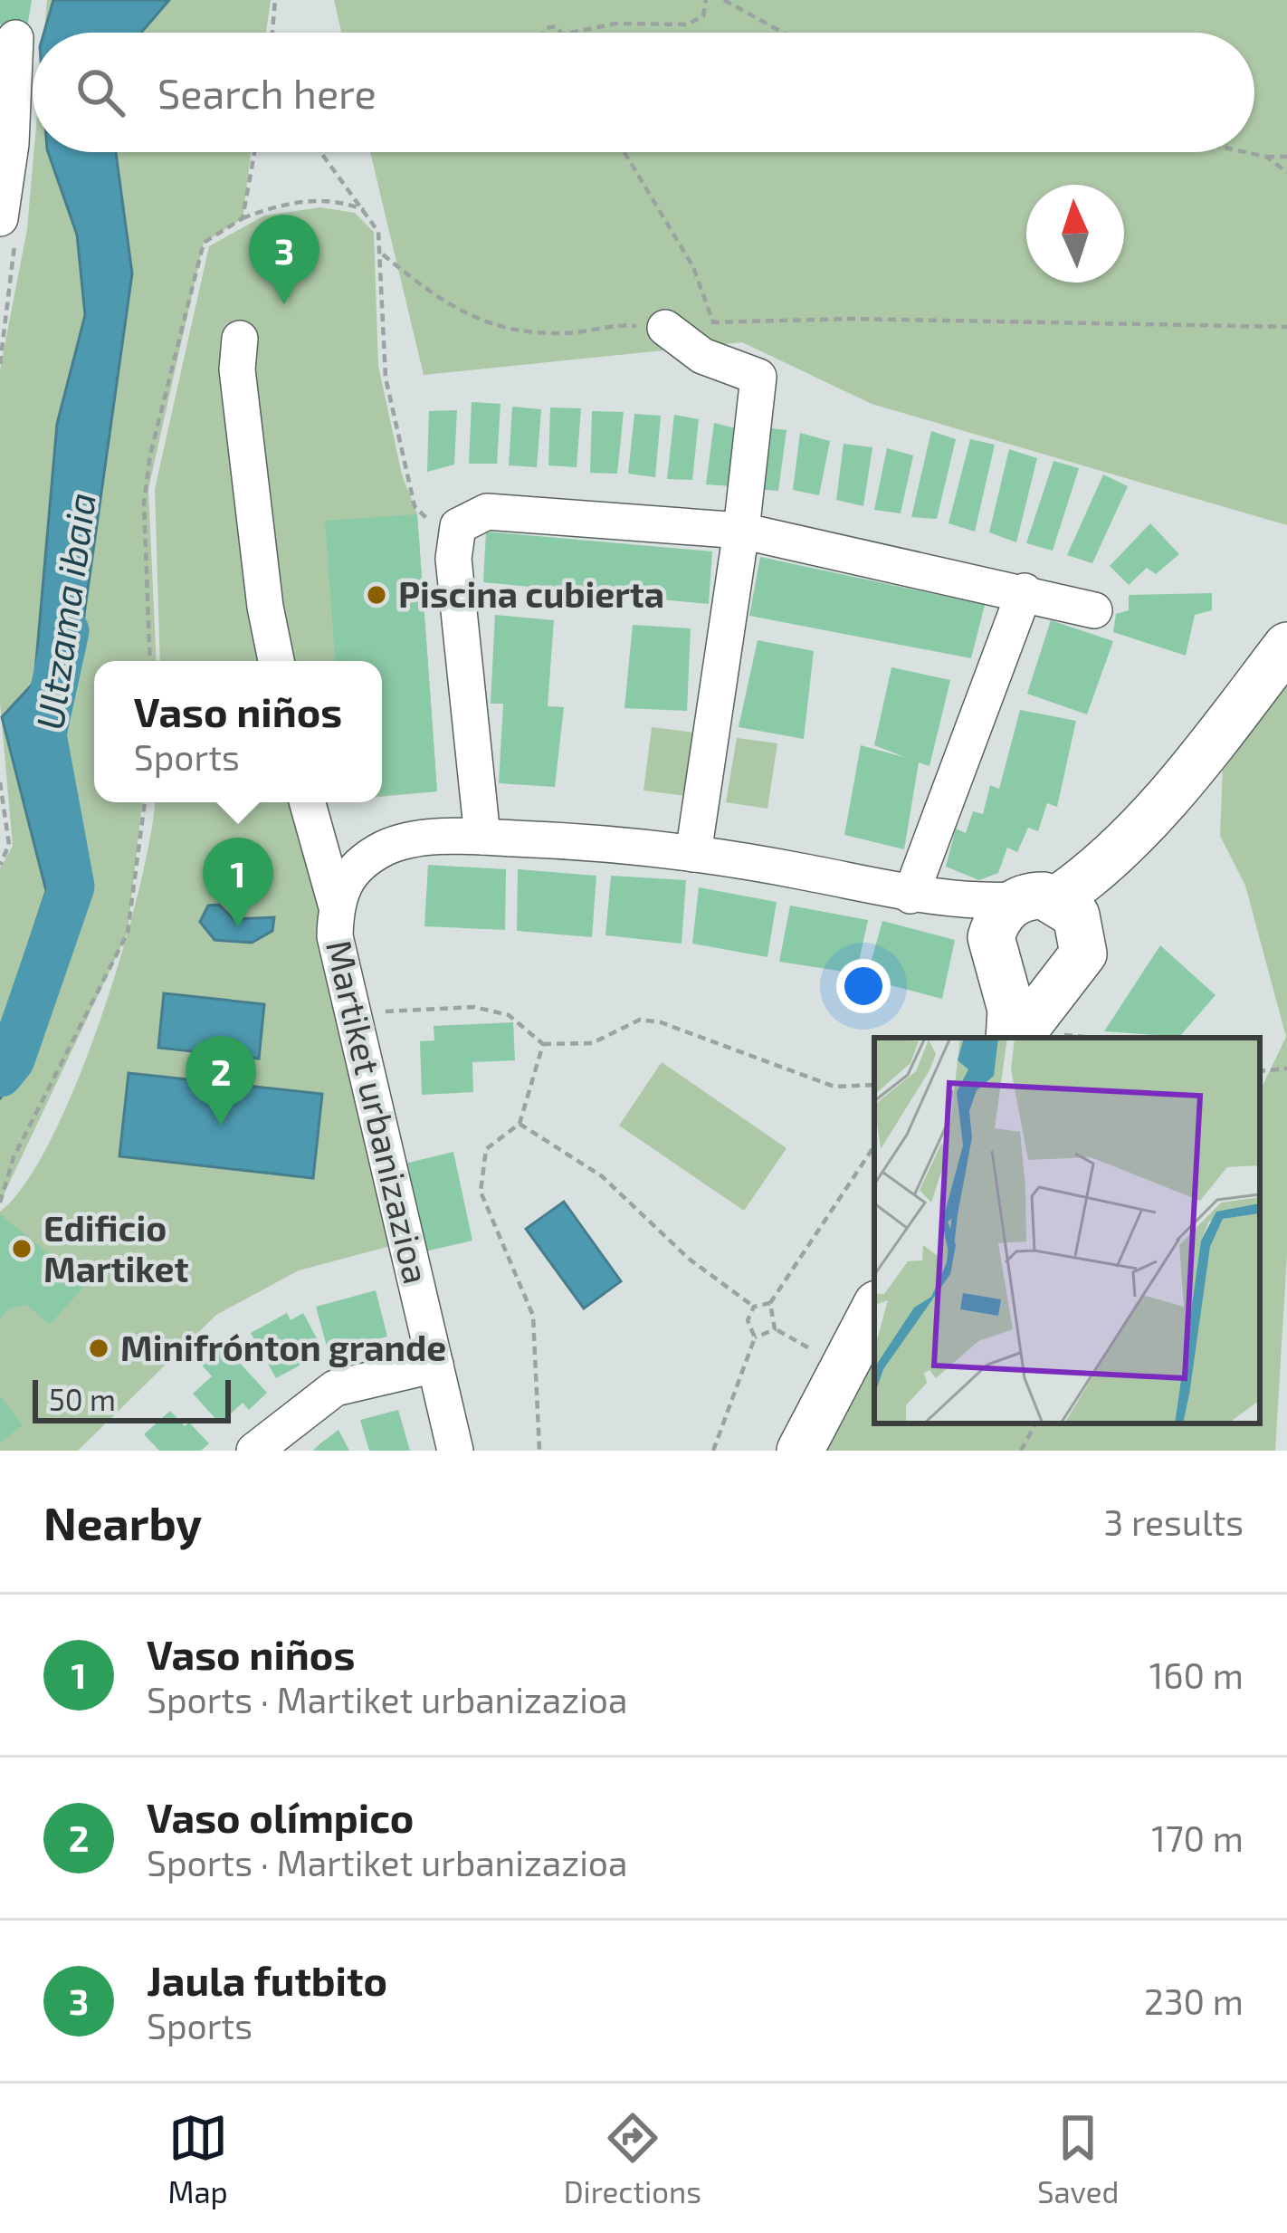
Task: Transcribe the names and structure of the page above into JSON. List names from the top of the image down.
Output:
{
  "streets": {
    "street": ["Martiket urbanizazioa"]
  },
  "water": ["Ultzama ibaia"],
  "places": ["Piscina cubierta", "Edificio Martiket", "Minifrónton grande"],
  "scale_bar": "50 m",
  "north": "top",
  "page": {
    "search": "Search here",
    "pins": ["3", "1", "2"],
    "popup": ["Vaso niños", "Sports"],
    "scale": "50 m",
    "heading": ["Nearby", "3 results"],
    "list": [
      {
        "mark": "1",
        "name": "Vaso niños",
        "note": "Sports · Martiket urbanizazioa",
        "value": "160 m"
      },
      {
        "mark": "2",
        "name": "Vaso olímpico",
        "note": "Sports · Martiket urbanizazioa",
        "value": "170 m"
      },
      {
        "mark": "3",
        "name": "Jaula futbito",
        "note": "Sports",
        "value": "230 m"
      }
    ],
    "nav": ["Map", "Directions", "Saved"]
  }
}
